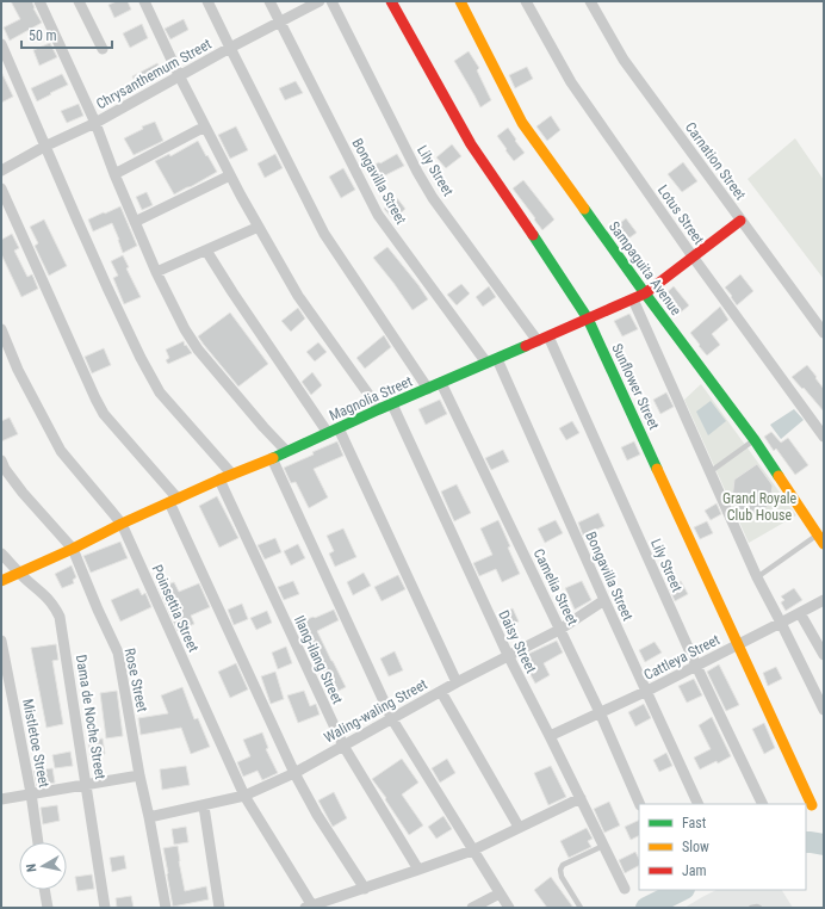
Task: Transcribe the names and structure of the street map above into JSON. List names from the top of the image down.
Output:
{
  "streets": {
    "street": [
      "Chrysanthemum Street",
      "Carnation Street",
      "Lily Street",
      "Bongavilla Street",
      "Lotus Street",
      "Sampaguita Avenue",
      "Sunflower Street",
      "Magnolia Street",
      "Camelia Street",
      "Poinsettia Street",
      "Daisy Street",
      "Cattleya Street",
      "Ilang-ilang Street",
      "Rose Street",
      "Waling-waling Street",
      "Dama de Noche Street",
      "Mistletoe Street"
    ]
  },
  "crossings": [
    ["Chrysanthemum Street", "Bongavilla Street"],
    ["Carnation Street", "Magnolia Street"],
    ["Lily Street", "Magnolia Street"],
    ["Lily Street", "Cattleya Street"],
    ["Bongavilla Street", "Magnolia Street"],
    ["Bongavilla Street", "Cattleya Street"],
    ["Bongavilla Street", "Waling-waling Street"],
    ["Lotus Street", "Magnolia Street"],
    ["Sampaguita Avenue", "Magnolia Street"],
    ["Sunflower Street", "Magnolia Street"],
    ["Sunflower Street", "Cattleya Street"],
    ["Magnolia Street", "Camelia Street"],
    ["Magnolia Street", "Poinsettia Street"],
    ["Magnolia Street", "Daisy Street"],
    ["Magnolia Street", "Ilang-ilang Street"],
    ["Magnolia Street", "Rose Street"],
    ["Magnolia Street", "Dama de Noche Street"],
    ["Camelia Street", "Cattleya Street"],
    ["Camelia Street", "Waling-waling Street"],
    ["Poinsettia Street", "Waling-waling Street"],
    ["Daisy Street", "Cattleya Street"],
    ["Daisy Street", "Waling-waling Street"],
    ["Ilang-ilang Street", "Waling-waling Street"],
    ["Rose Street", "Waling-waling Street"]
  ],
  "parks": ["Grand Royale Club House"],
  "legend": ["Fast", "Slow", "Jam"],
  "scale_bar": "50 m",
  "north": "left"
}
